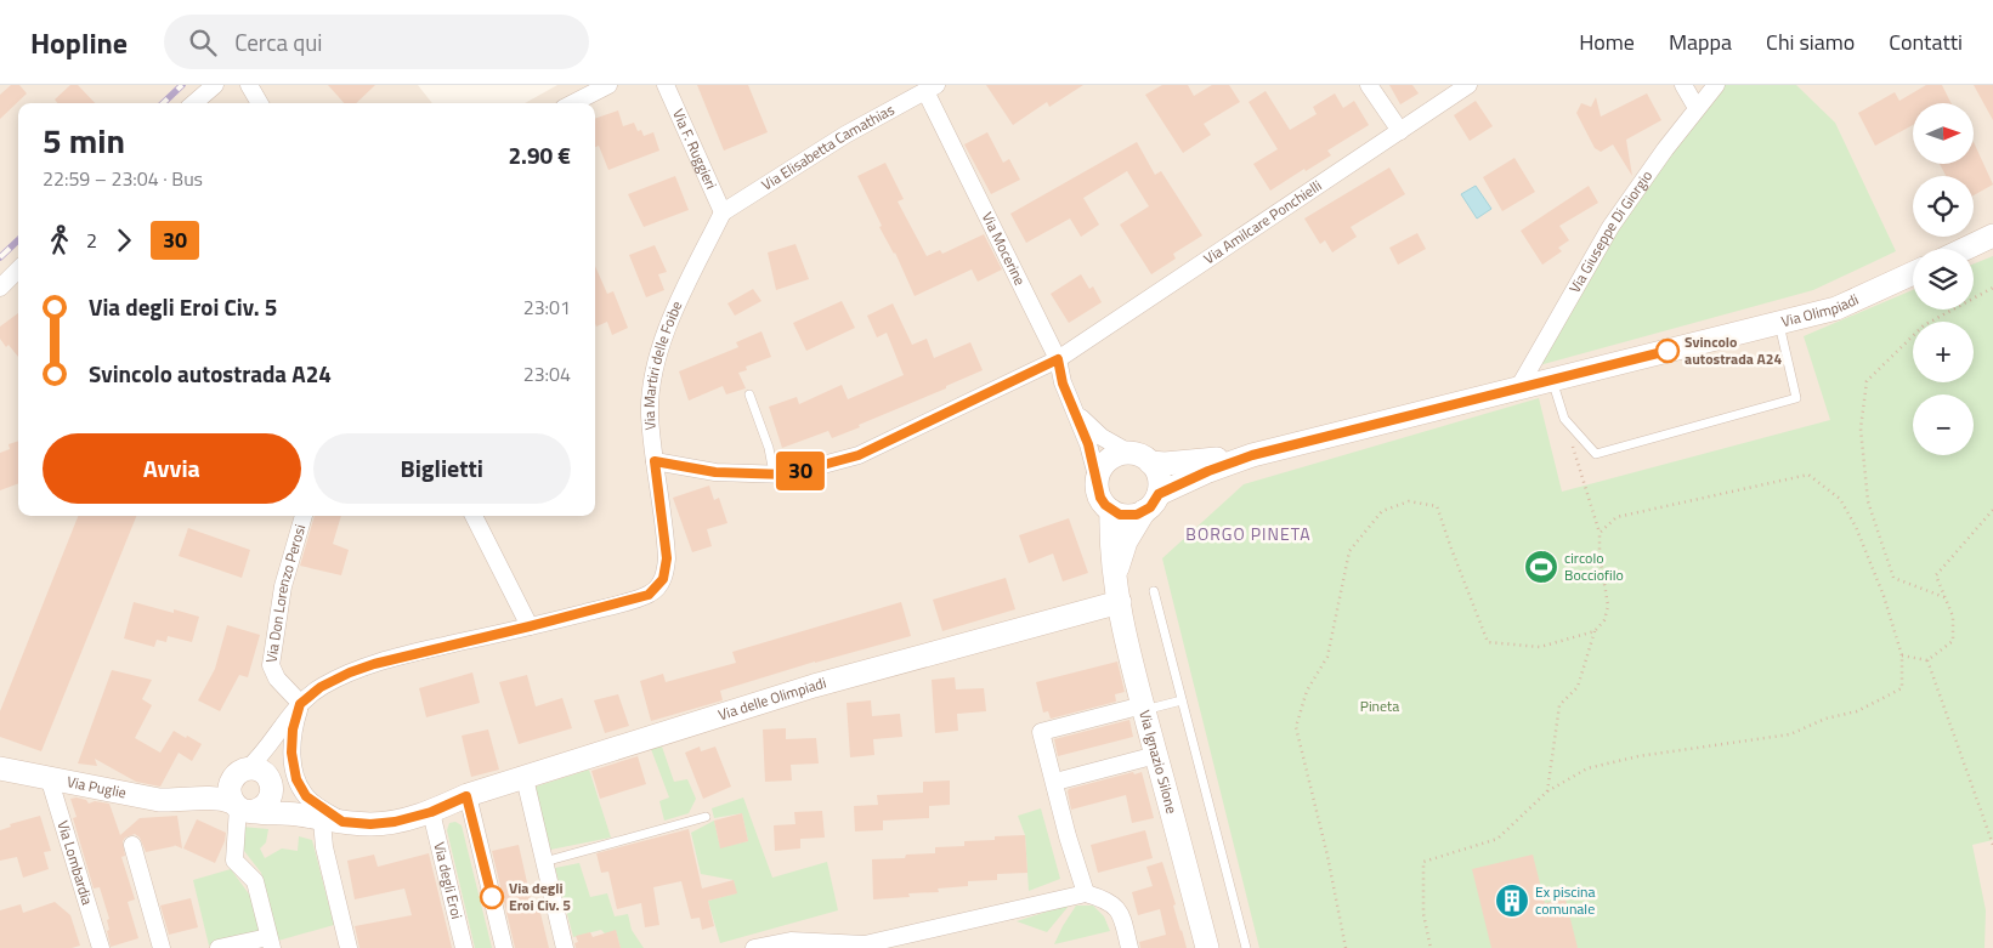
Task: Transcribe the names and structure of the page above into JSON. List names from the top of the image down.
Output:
{
  "streets": {
    "street": [
      "Via Elisabetta Camathias",
      "Via F. Ruggieri",
      "Via Amilcare Ponchielli",
      "Via Giuseppe Di Giorgio",
      "Via Mocerine",
      "Via Olimpiadi",
      "Via Martiri delle Foibe",
      "Via Don Lorenzo Perosi",
      "Via delle Olimpiadi",
      "Via Ignazio Silone",
      "Via Puglie",
      "Via Lombardia",
      "Via degli Eroi"
    ]
  },
  "crossings": [
    ["Via Elisabetta Camathias", "Via F. Ruggieri"],
    ["Via Elisabetta Camathias", "Via Mocerine"],
    ["Via Elisabetta Camathias", "Via Martiri delle Foibe"],
    ["Via F. Ruggieri", "Via Martiri delle Foibe"],
    ["Via Amilcare Ponchielli", "Via Mocerine"],
    ["Via Amilcare Ponchielli", "Via Martiri delle Foibe"],
    ["Via Giuseppe Di Giorgio", "Via Olimpiadi"],
    ["Via Mocerine", "Via Olimpiadi"],
    ["Via Mocerine", "Via Ignazio Silone"],
    ["Via Olimpiadi", "Via Ignazio Silone"],
    ["Via Martiri delle Foibe", "Via Don Lorenzo Perosi"],
    ["Via Martiri delle Foibe", "Via Puglie"],
    ["Via delle Olimpiadi", "Via Ignazio Silone"],
    ["Via delle Olimpiadi", "Via Puglie"],
    ["Via delle Olimpiadi", "Via degli Eroi"],
    ["Via Puglie", "Via Lombardia"],
    ["Via Puglie", "Via degli Eroi"]
  ],
  "districts": ["BORGO PINETA"],
  "parks": ["Pineta"],
  "places": {
    "other": ["Svincolo autostrada A24", "Via degli Eroi Civ. 5"],
    "sports": ["circolo Bocciofilo"],
    "building": ["Ex piscina comunale"]
  },
  "lines": ["bus line 30"],
  "north": "right",
  "page": {
    "header": "Hopline",
    "search": "Cerca qui",
    "nav": [
      "Home",
      "Mappa",
      "Chi siamo",
      "Contatti"
    ],
    "on_map": "30",
    "map_buttons": ["+", "−"],
    "heading": ["5 min", "22:59 – 23:04 · Bus", "2.90 €"],
    "legs": ["2", "30"],
    "list": [
      {
        "name": "Via degli Eroi Civ. 5",
        "value": "23:01"
      },
      {
        "name": "Svincolo autostrada A24",
        "value": "23:04"
      }
    ],
    "buttons": ["Avvia", "Biglietti"]
  }
}
